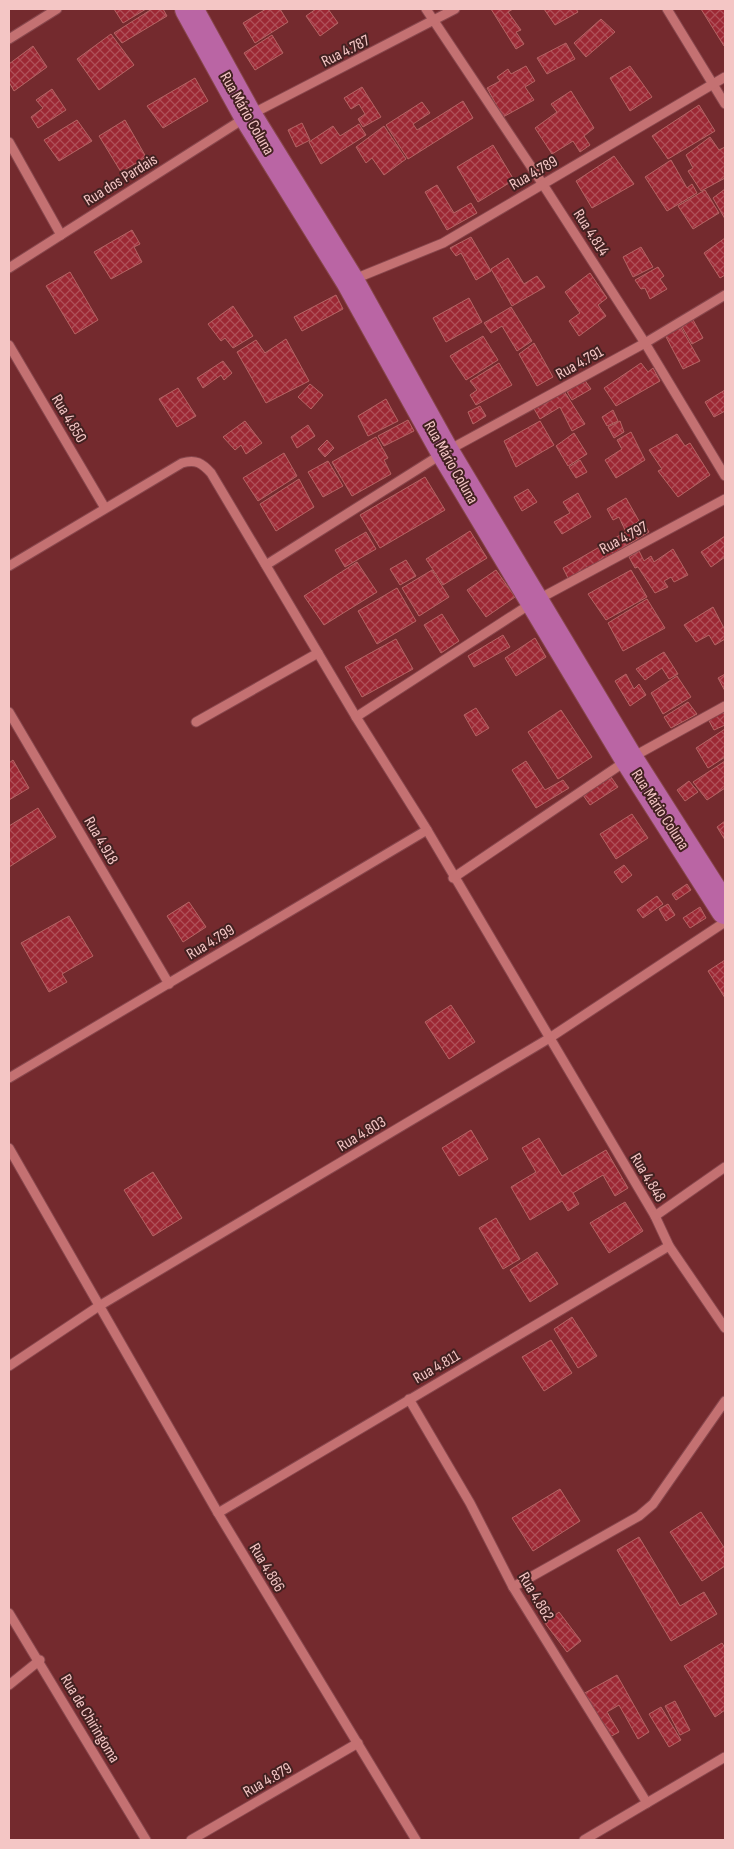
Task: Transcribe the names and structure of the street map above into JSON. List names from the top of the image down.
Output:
{
  "streets": {
    "main road": ["Rua Mário Coluna"],
    "street": [
      "Rua 4.787",
      "Rua 4.789",
      "Rua dos Pardais",
      "Rua 4.814",
      "Rua 4.791",
      "Rua 4.850",
      "Rua 4.797",
      "Rua 4.918",
      "Rua 4.799",
      "Rua 4.803",
      "Rua 4.848",
      "Rua 4.811",
      "Rua 4.866",
      "Rua 4.862",
      "Rua de Chiringoma",
      "Rua 4.879"
    ]
  },
  "crossings": [
    ["Rua 4.787", "Rua Mário Coluna"],
    ["Rua 4.787", "Rua dos Pardais"],
    ["Rua 4.787", "Rua 4.814"],
    ["Rua Mário Coluna", "Rua 4.789"],
    ["Rua Mário Coluna", "Rua dos Pardais"],
    ["Rua Mário Coluna", "Rua 4.791"],
    ["Rua Mário Coluna", "Rua 4.797"],
    ["Rua 4.789", "Rua 4.814"],
    ["Rua 4.814", "Rua 4.791"],
    ["Rua 4.791", "Rua 4.848"],
    ["Rua 4.850", "Rua 4.848"],
    ["Rua 4.797", "Rua 4.848"],
    ["Rua 4.918", "Rua 4.799"],
    ["Rua 4.799", "Rua 4.848"],
    ["Rua 4.803", "Rua 4.848"],
    ["Rua 4.803", "Rua 4.866"],
    ["Rua 4.848", "Rua 4.811"],
    ["Rua 4.811", "Rua 4.866"],
    ["Rua 4.811", "Rua 4.862"],
    ["Rua 4.866", "Rua 4.879"]
  ]
}
